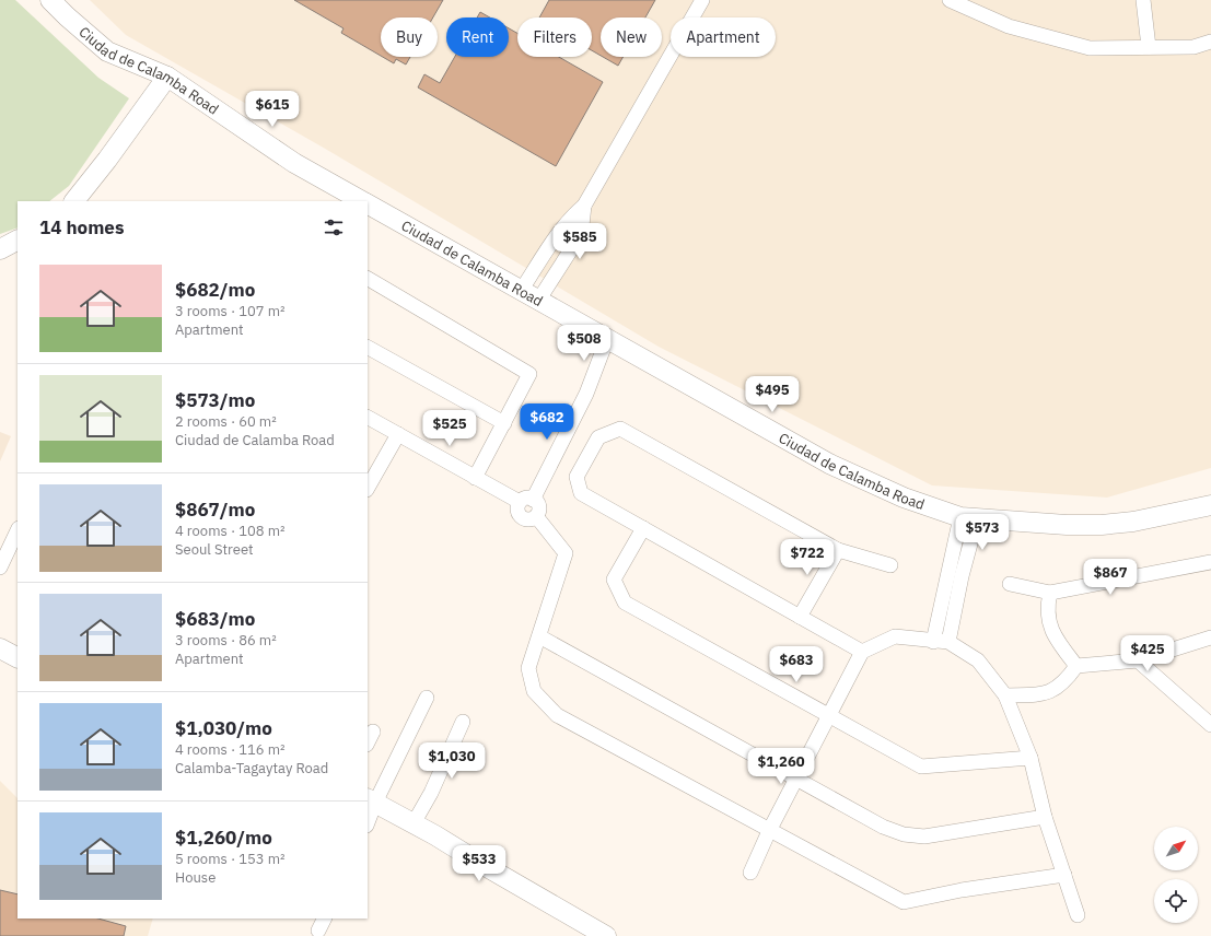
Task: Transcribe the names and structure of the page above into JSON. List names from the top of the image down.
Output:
{
  "streets": {
    "main road": ["Ciudad de Calamba Road"]
  },
  "north": "top right",
  "page": {
    "chip": [
      "Buy",
      "Rent",
      "Filters",
      "New",
      "Apartment"
    ],
    "price": [
      "$615",
      "$585",
      "$508",
      "$495",
      "$682",
      "$525",
      "$573",
      "$722",
      "$867",
      "$425",
      "$683",
      "$1,030",
      "$1,260",
      "$533"
    ],
    "heading": "14 homes",
    "list": [
      {
        "name": "$682/mo",
        "note": "3 rooms · 107 m² · Apartment"
      },
      {
        "name": "$573/mo",
        "note": "2 rooms · 60 m² · Ciudad de Calamba Road"
      },
      {
        "name": "$867/mo",
        "note": "4 rooms · 108 m² · Seoul Street"
      },
      {
        "name": "$683/mo",
        "note": "3 rooms · 86 m² · Apartment"
      },
      {
        "name": "$1,030/mo",
        "note": "4 rooms · 116 m² · Calamba-Tagaytay Road"
      },
      {
        "name": "$1,260/mo",
        "note": "5 rooms · 153 m² · House"
      }
    ]
  }
}
